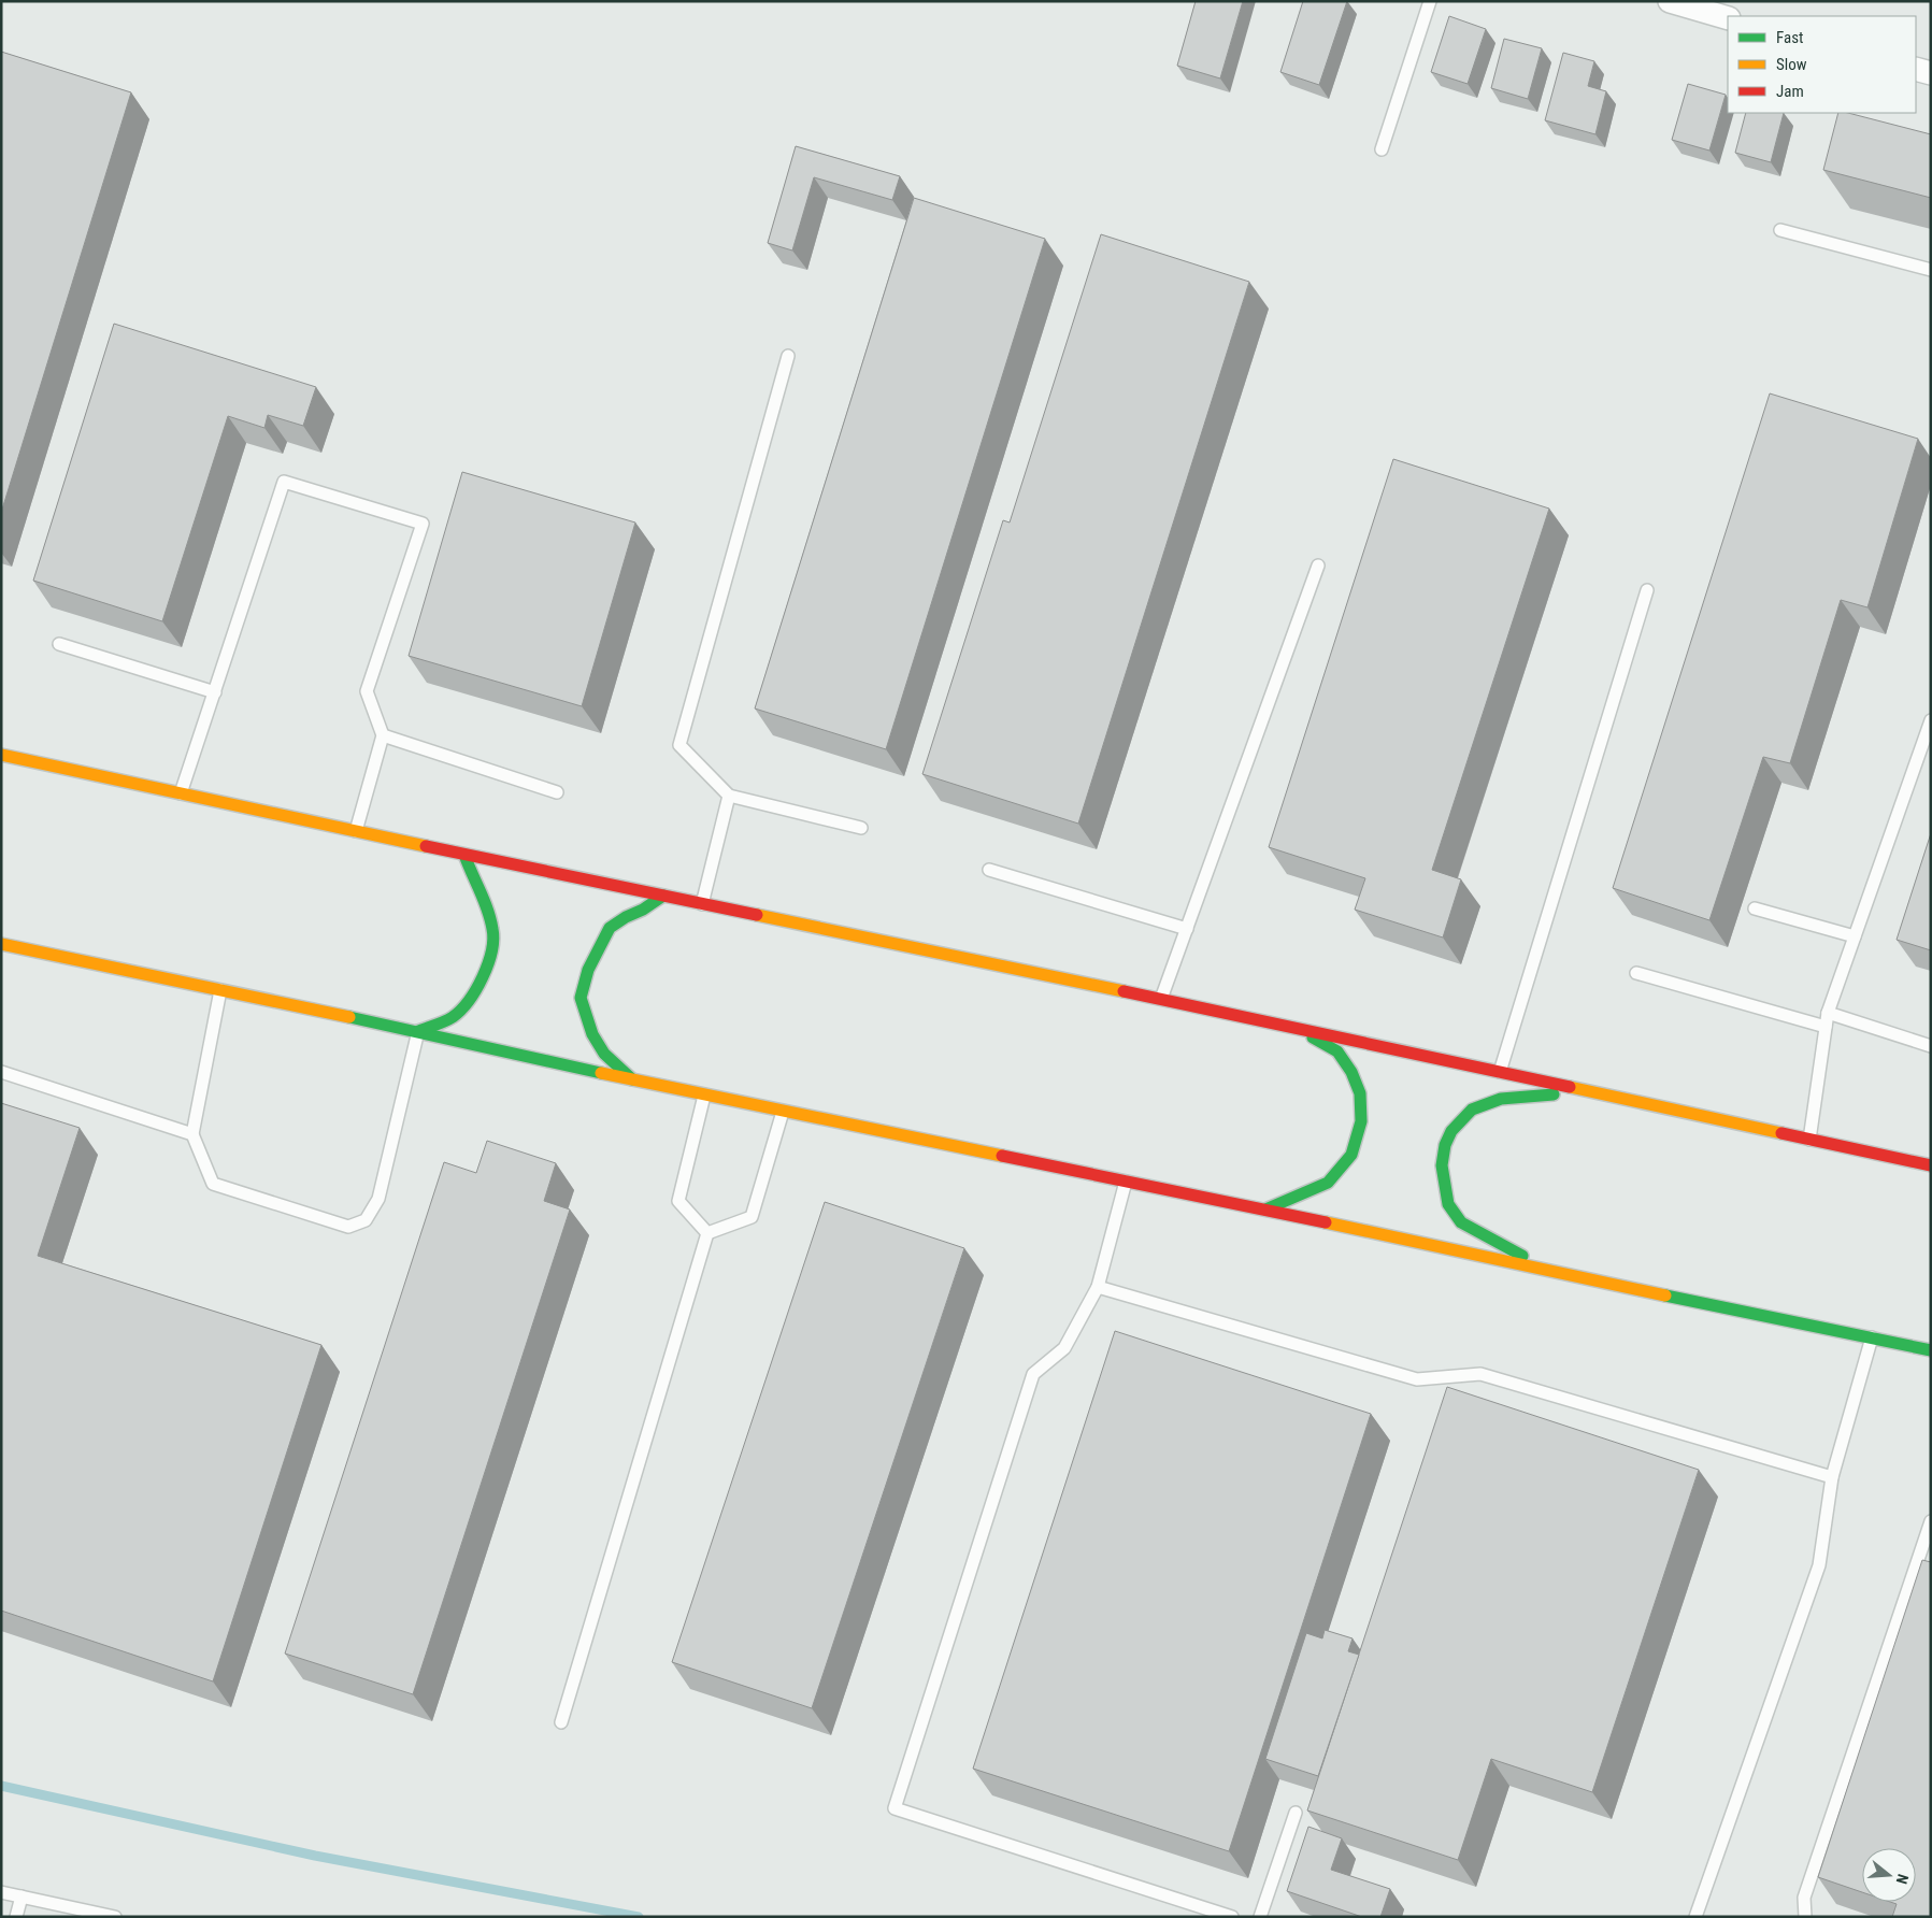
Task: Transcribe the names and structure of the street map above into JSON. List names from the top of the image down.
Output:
{
  "legend": ["Fast", "Slow", "Jam"],
  "north": "right"
}
